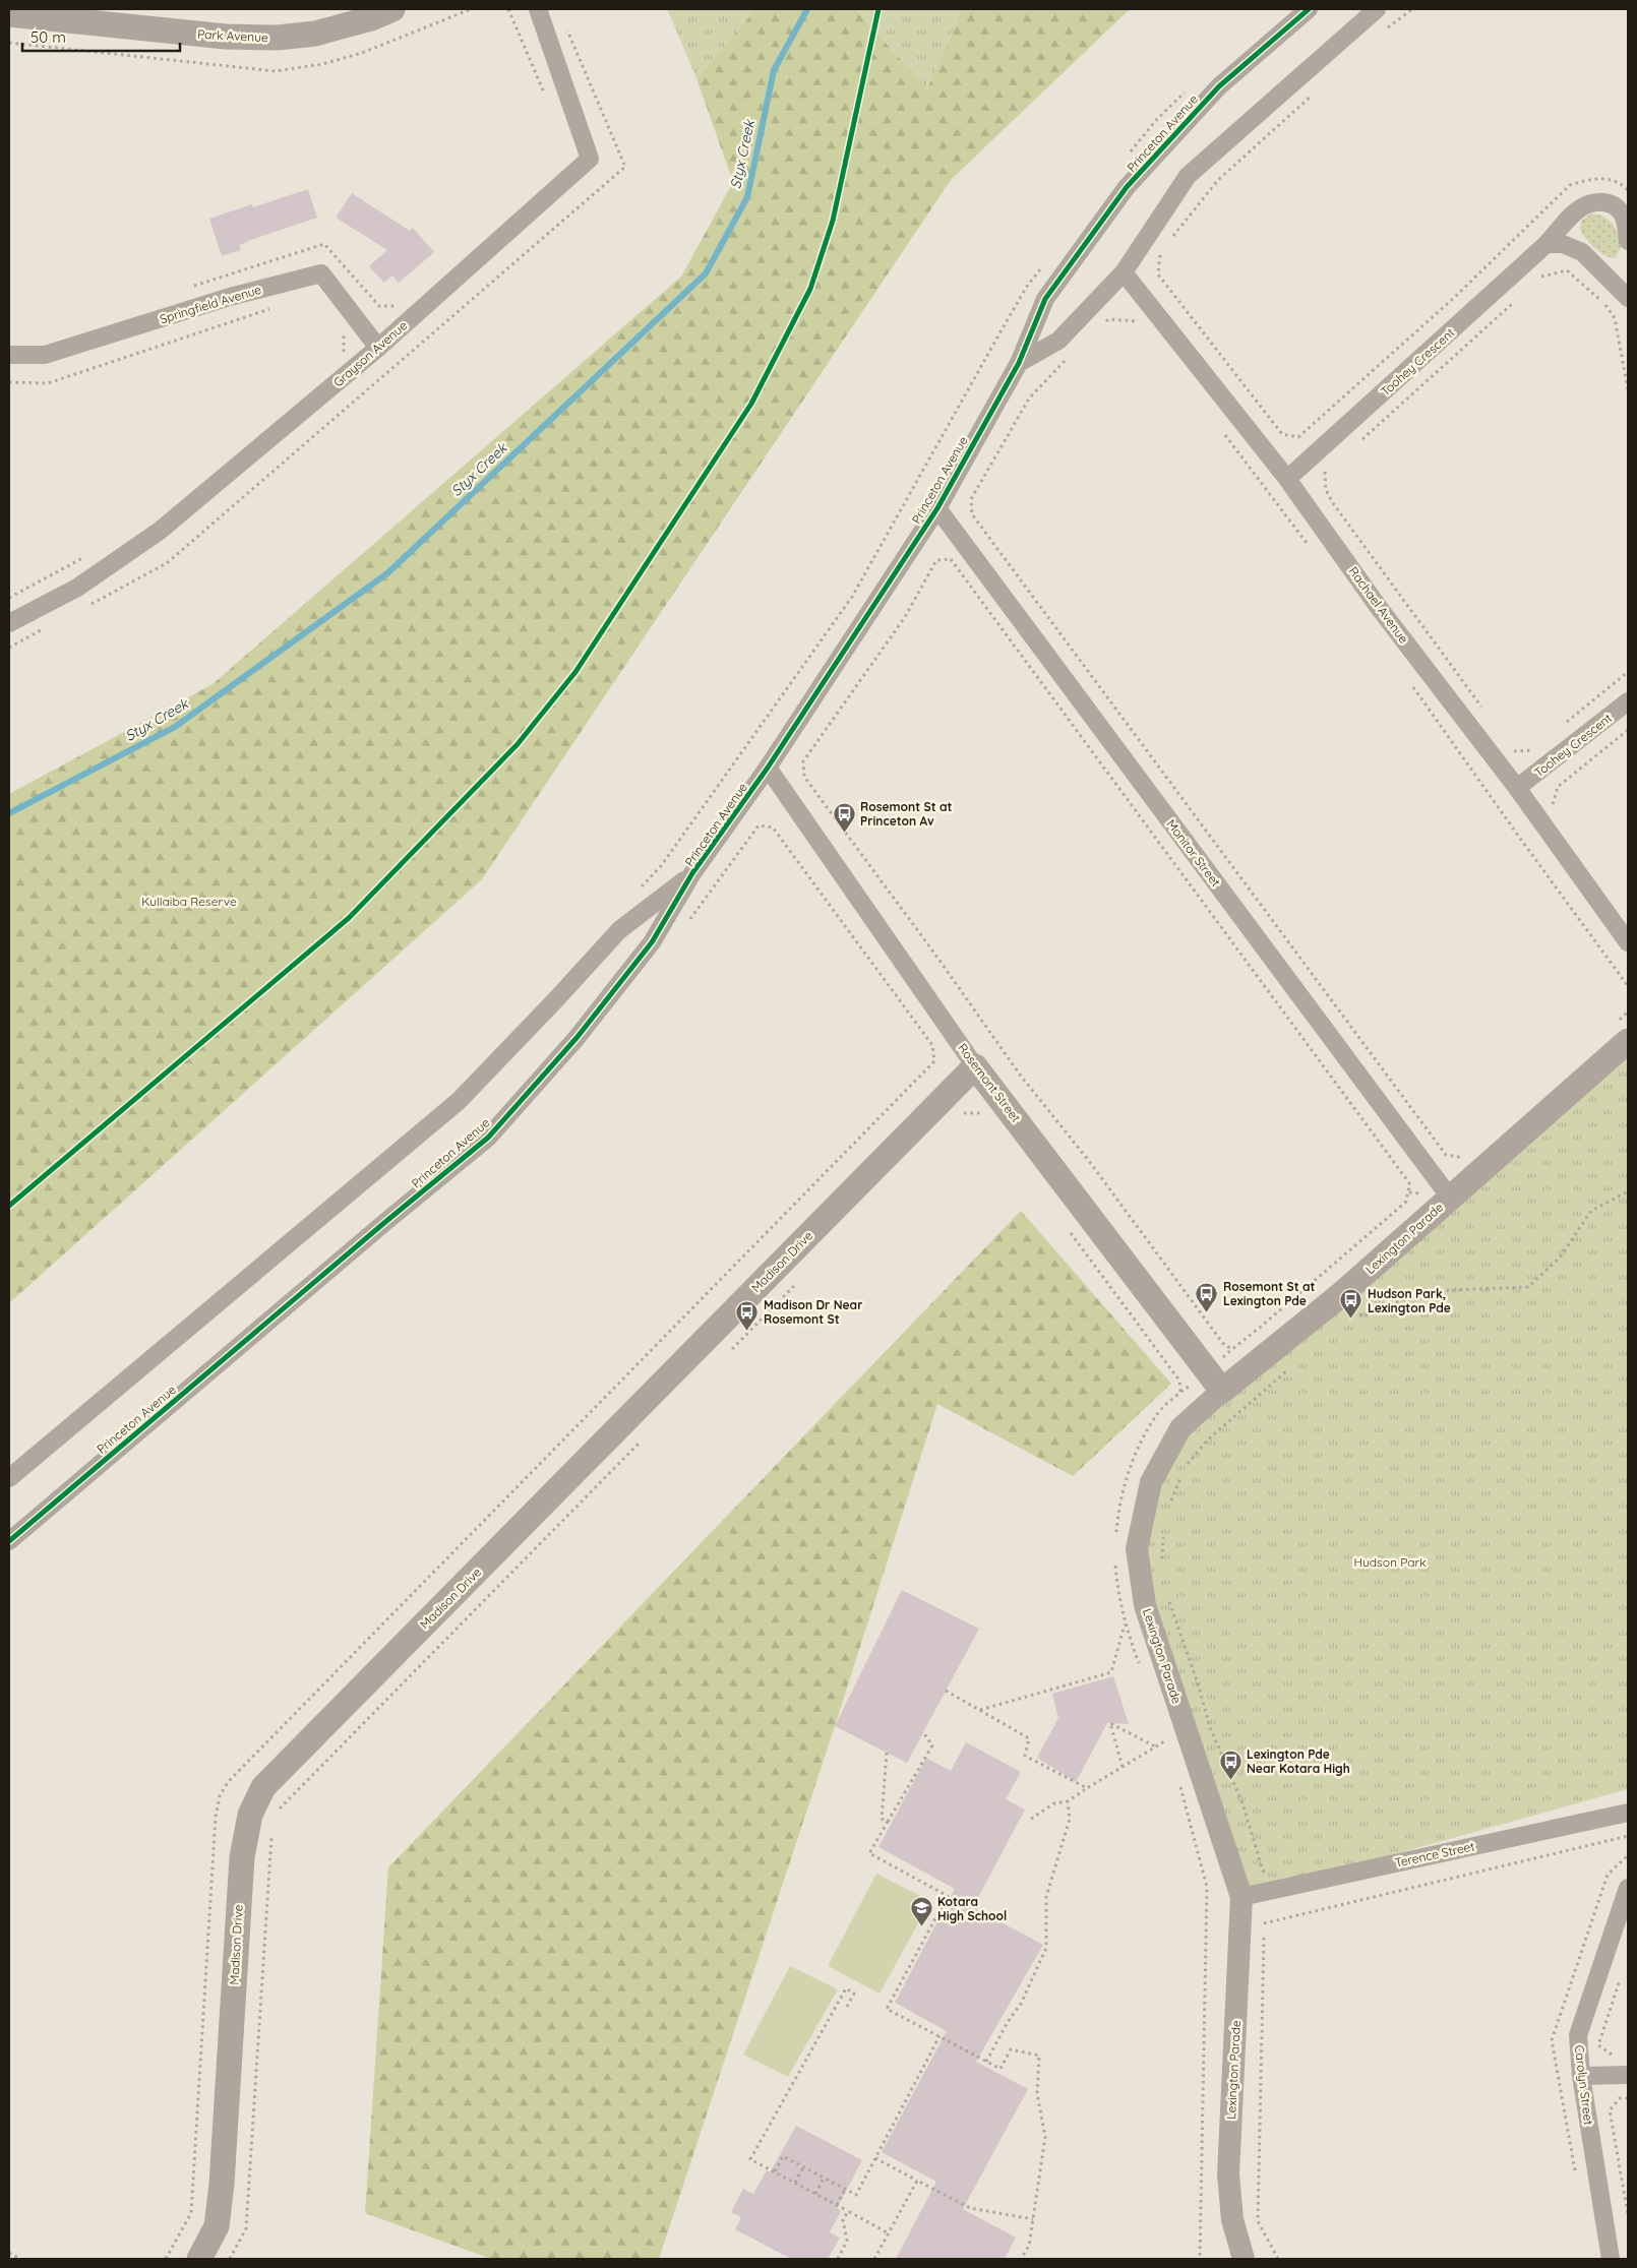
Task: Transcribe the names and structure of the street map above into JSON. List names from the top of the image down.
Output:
{
  "streets": {
    "main road": [
      "Park Avenue",
      "Rosemont Street",
      "Lexington Parade",
      "Madison Drive"
    ],
    "street": [
      "Princeton Avenue",
      "Springfield Avenue",
      "Grayson Avenue",
      "Toohey Crescent",
      "Rachael Avenue",
      "Monitor Street",
      "Terence Street",
      "Carolyn Street"
    ]
  },
  "crossings": [
    ["Princeton Avenue", "Monitor Street"],
    ["Princeton Avenue", "Rosemont Street"],
    ["Springfield Avenue", "Grayson Avenue"],
    ["Toohey Crescent", "Rachael Avenue"],
    ["Monitor Street", "Lexington Parade"],
    ["Rosemont Street", "Lexington Parade"],
    ["Rosemont Street", "Madison Drive"],
    ["Lexington Parade", "Terence Street"]
  ],
  "water": ["Styx Creek"],
  "parks": ["Kullaiba Reserve", "Hudson Park"],
  "places": {
    "bus stop": [
      "Rosemont St at Princeton Av",
      "Rosemont St at Lexington Pde",
      "Hudson Park, Lexington Pde",
      "Madison Dr Near Rosemont St",
      "Lexington Pde Near Kotara High"
    ],
    "school or university": ["Kotara High School"]
  },
  "scale_bar": "50 m"
}
